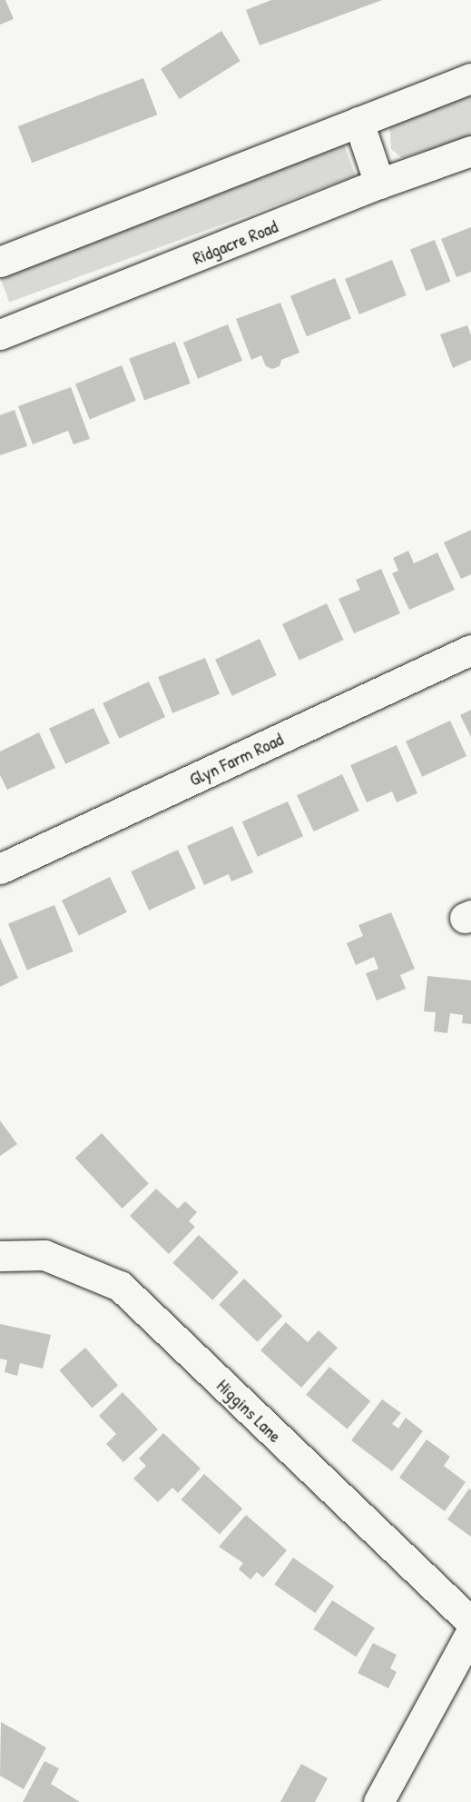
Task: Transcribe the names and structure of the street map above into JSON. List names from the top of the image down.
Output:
{
  "streets": {
    "street": ["Ridgacre Road", "Glyn Farm Road", "Higgins Lane"]
  }
}
